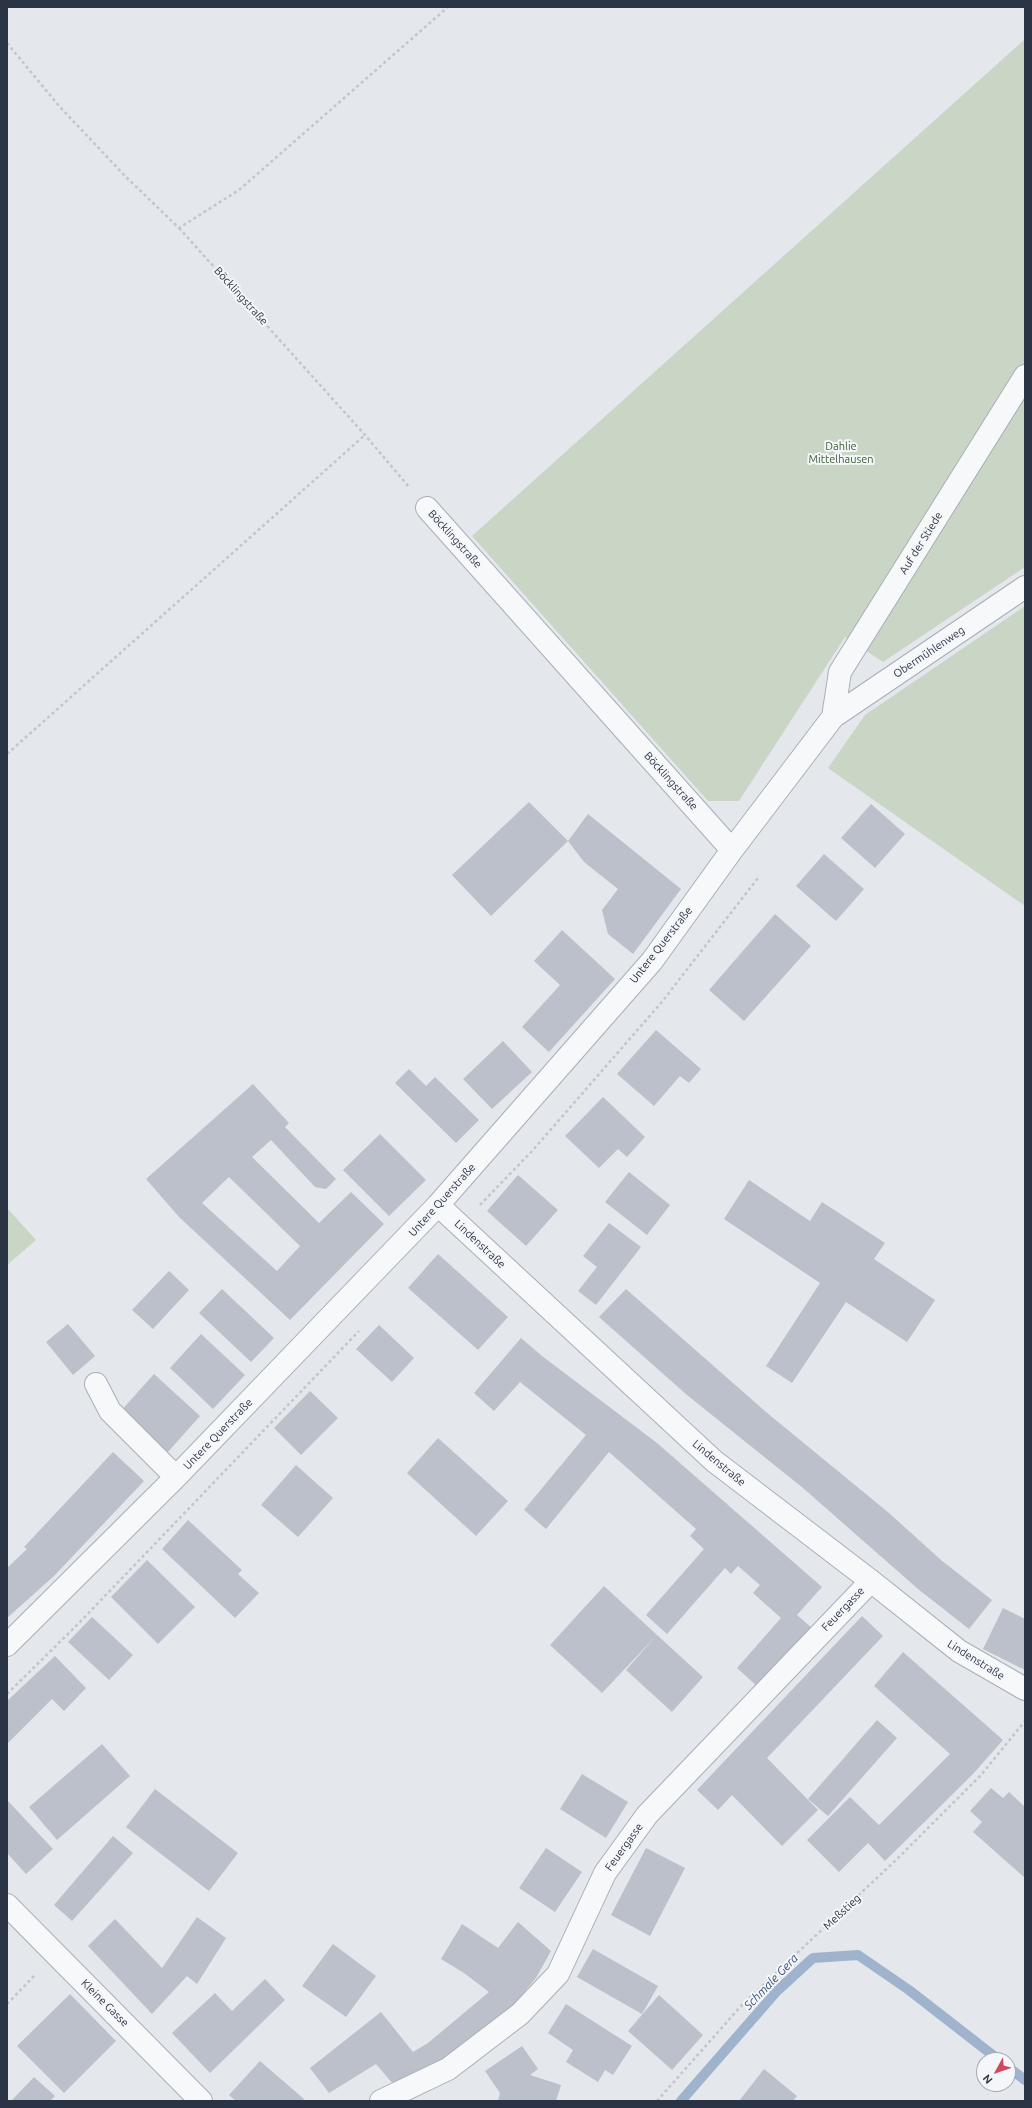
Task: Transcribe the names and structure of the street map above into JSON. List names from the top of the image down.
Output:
{
  "streets": {
    "street": [
      "Böcklingstraße",
      "Auf der Stiede",
      "Obermühlenweg",
      "Untere Querstraße",
      "Lindenstraße",
      "Feuergasse",
      "Kleine Gasse"
    ],
    "path": ["Meßstieg"]
  },
  "crossings": [
    ["Böcklingstraße", "Untere Querstraße"],
    ["Auf der Stiede", "Obermühlenweg"],
    ["Auf der Stiede", "Untere Querstraße"],
    ["Obermühlenweg", "Untere Querstraße"],
    ["Untere Querstraße", "Lindenstraße"],
    ["Lindenstraße", "Feuergasse"]
  ],
  "water": ["Schmale Gera"],
  "parks": ["Dahlie Mittelhausen"],
  "north": "bottom left"
}
